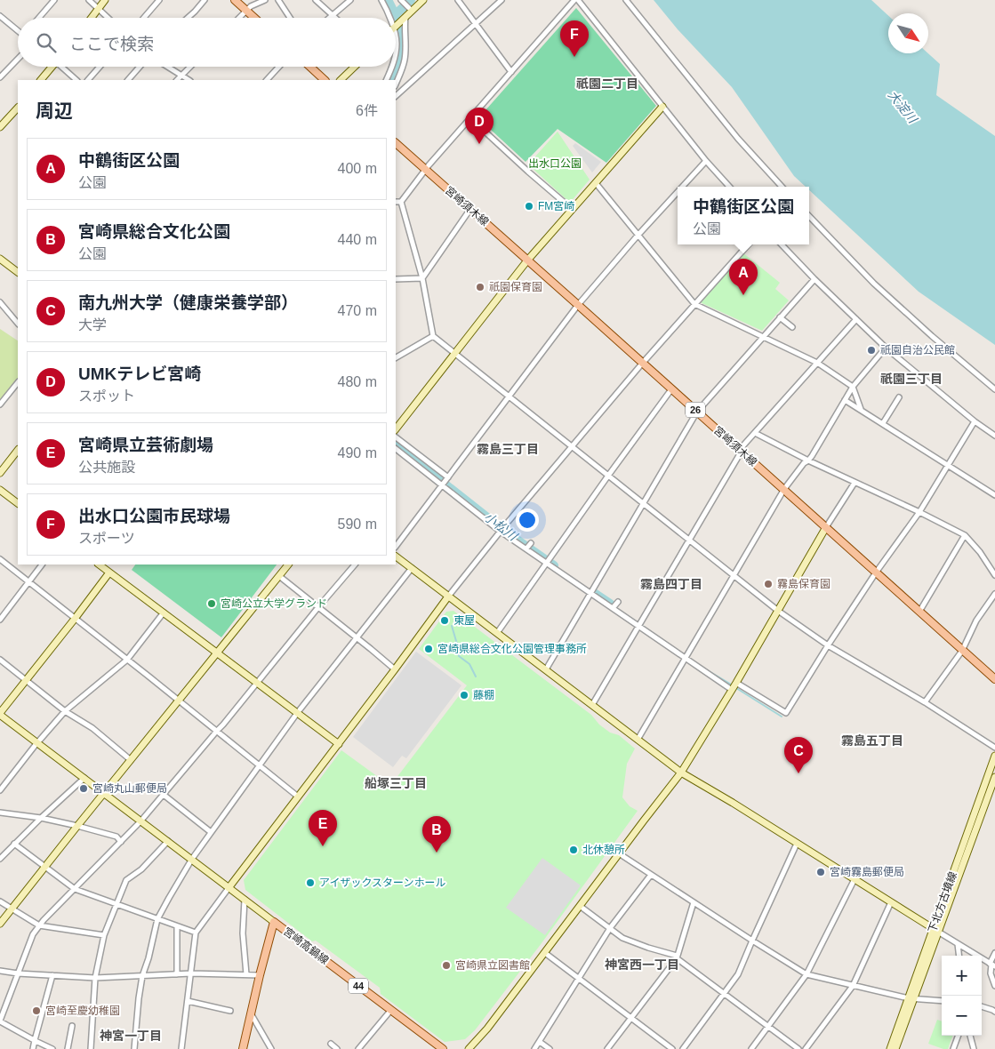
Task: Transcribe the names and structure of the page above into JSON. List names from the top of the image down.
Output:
{
  "streets": {
    "main road": [
      "宮崎須木線",
      "26",
      "宮崎高鍋線",
      "44"
    ],
    "street": ["下北方古墳線"]
  },
  "districts": [
    "祇園二丁目",
    "祇園三丁目",
    "霧島三丁目",
    "霧島四丁目",
    "霧島五丁目",
    "船塚三丁目",
    "神宮西一丁目",
    "神宮一丁目"
  ],
  "water": ["大淀川", "小松川"],
  "parks": ["出水口公園"],
  "places": [
    "FM宮崎",
    "祇園保育園",
    "祇園自治公民館",
    "霧島保育園",
    "宮崎公立大学グランド",
    "東屋",
    "宮崎県総合文化公園管理事務所",
    "藤棚",
    "宮崎丸山郵便局",
    "北休憩所",
    "宮崎霧島郵便局",
    "アイザックスターンホール",
    "宮崎県立図書館",
    "宮崎至慶幼稚園"
  ],
  "north": "bottom right",
  "page": {
    "search": "ここで検索",
    "pins": [
      "F",
      "D",
      "A",
      "C",
      "E",
      "B"
    ],
    "heading": ["周辺", "6件"],
    "list": [
      {
        "mark": "A",
        "name": "中鶴街区公園",
        "note": "公園",
        "value": "400 m"
      },
      {
        "mark": "B",
        "name": "宮崎県総合文化公園",
        "note": "公園",
        "value": "440 m"
      },
      {
        "mark": "C",
        "name": "南九州大学（健康栄養学部）",
        "note": "大学",
        "value": "470 m"
      },
      {
        "mark": "D",
        "name": "UMKテレビ宮崎",
        "note": "スポット",
        "value": "480 m"
      },
      {
        "mark": "E",
        "name": "宮崎県立芸術劇場",
        "note": "公共施設",
        "value": "490 m"
      },
      {
        "mark": "F",
        "name": "出水口公園市民球場",
        "note": "スポーツ",
        "value": "590 m"
      }
    ],
    "popup": ["中鶴街区公園", "公園"],
    "map_buttons": ["+", "−"]
  }
}
